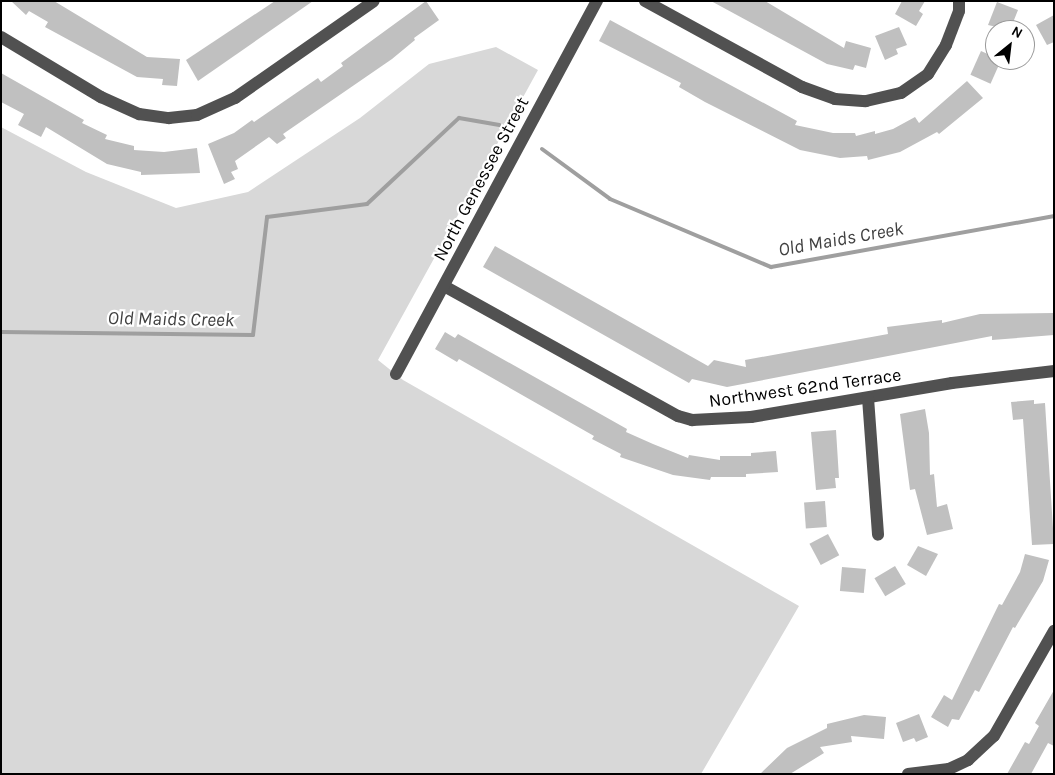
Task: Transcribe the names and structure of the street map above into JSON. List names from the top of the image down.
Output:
{
  "streets": {
    "street": ["North Genessee Street", "Northwest 62nd Terrace"]
  },
  "crossings": [
    ["North Genessee Street", "Northwest 62nd Terrace"]
  ],
  "water": ["Old Maids Creek"],
  "north": "top right"
}
